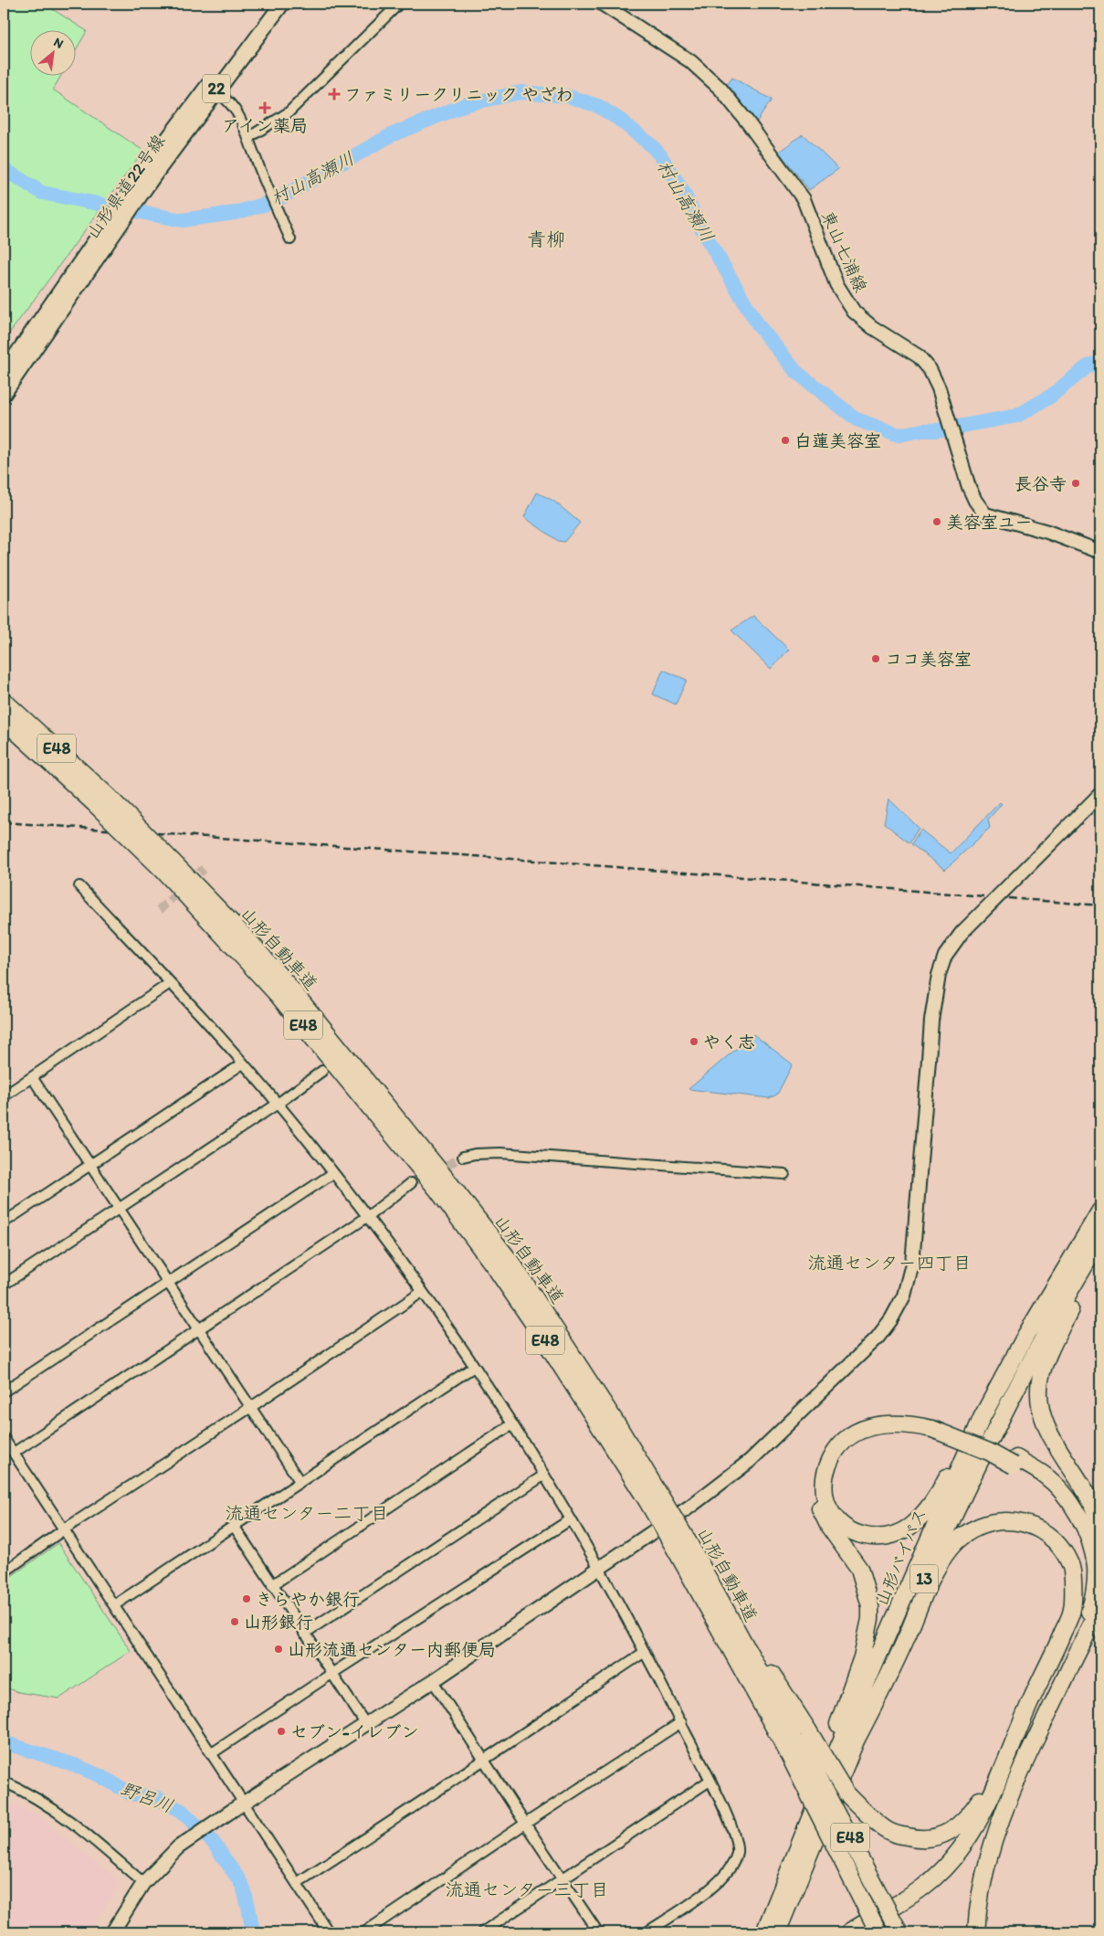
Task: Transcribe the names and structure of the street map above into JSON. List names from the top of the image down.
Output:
{
  "streets": {
    "highway": [
      "E48",
      "山形自動車道",
      "山形バイパス",
      "13"
    ],
    "main road": ["22", "山形県道22号線"],
    "street": ["東山七浦線"]
  },
  "districts": [
    "青柳",
    "流通センター四丁目",
    "流通センター二丁目",
    "流通センター三丁目"
  ],
  "water": ["村山高瀬川", "野呂川"],
  "places": {
    "health": ["ファミリークリニック やざわ", "アイン薬局"],
    "other": [
      "白蓮美容室",
      "長谷寺",
      "美容室ユー",
      "ココ美容室",
      "やく志",
      "きらやか銀行",
      "山形銀行",
      "山形流通センター内郵便局",
      "セブン-イレブン"
    ]
  },
  "north": "top right"
}
